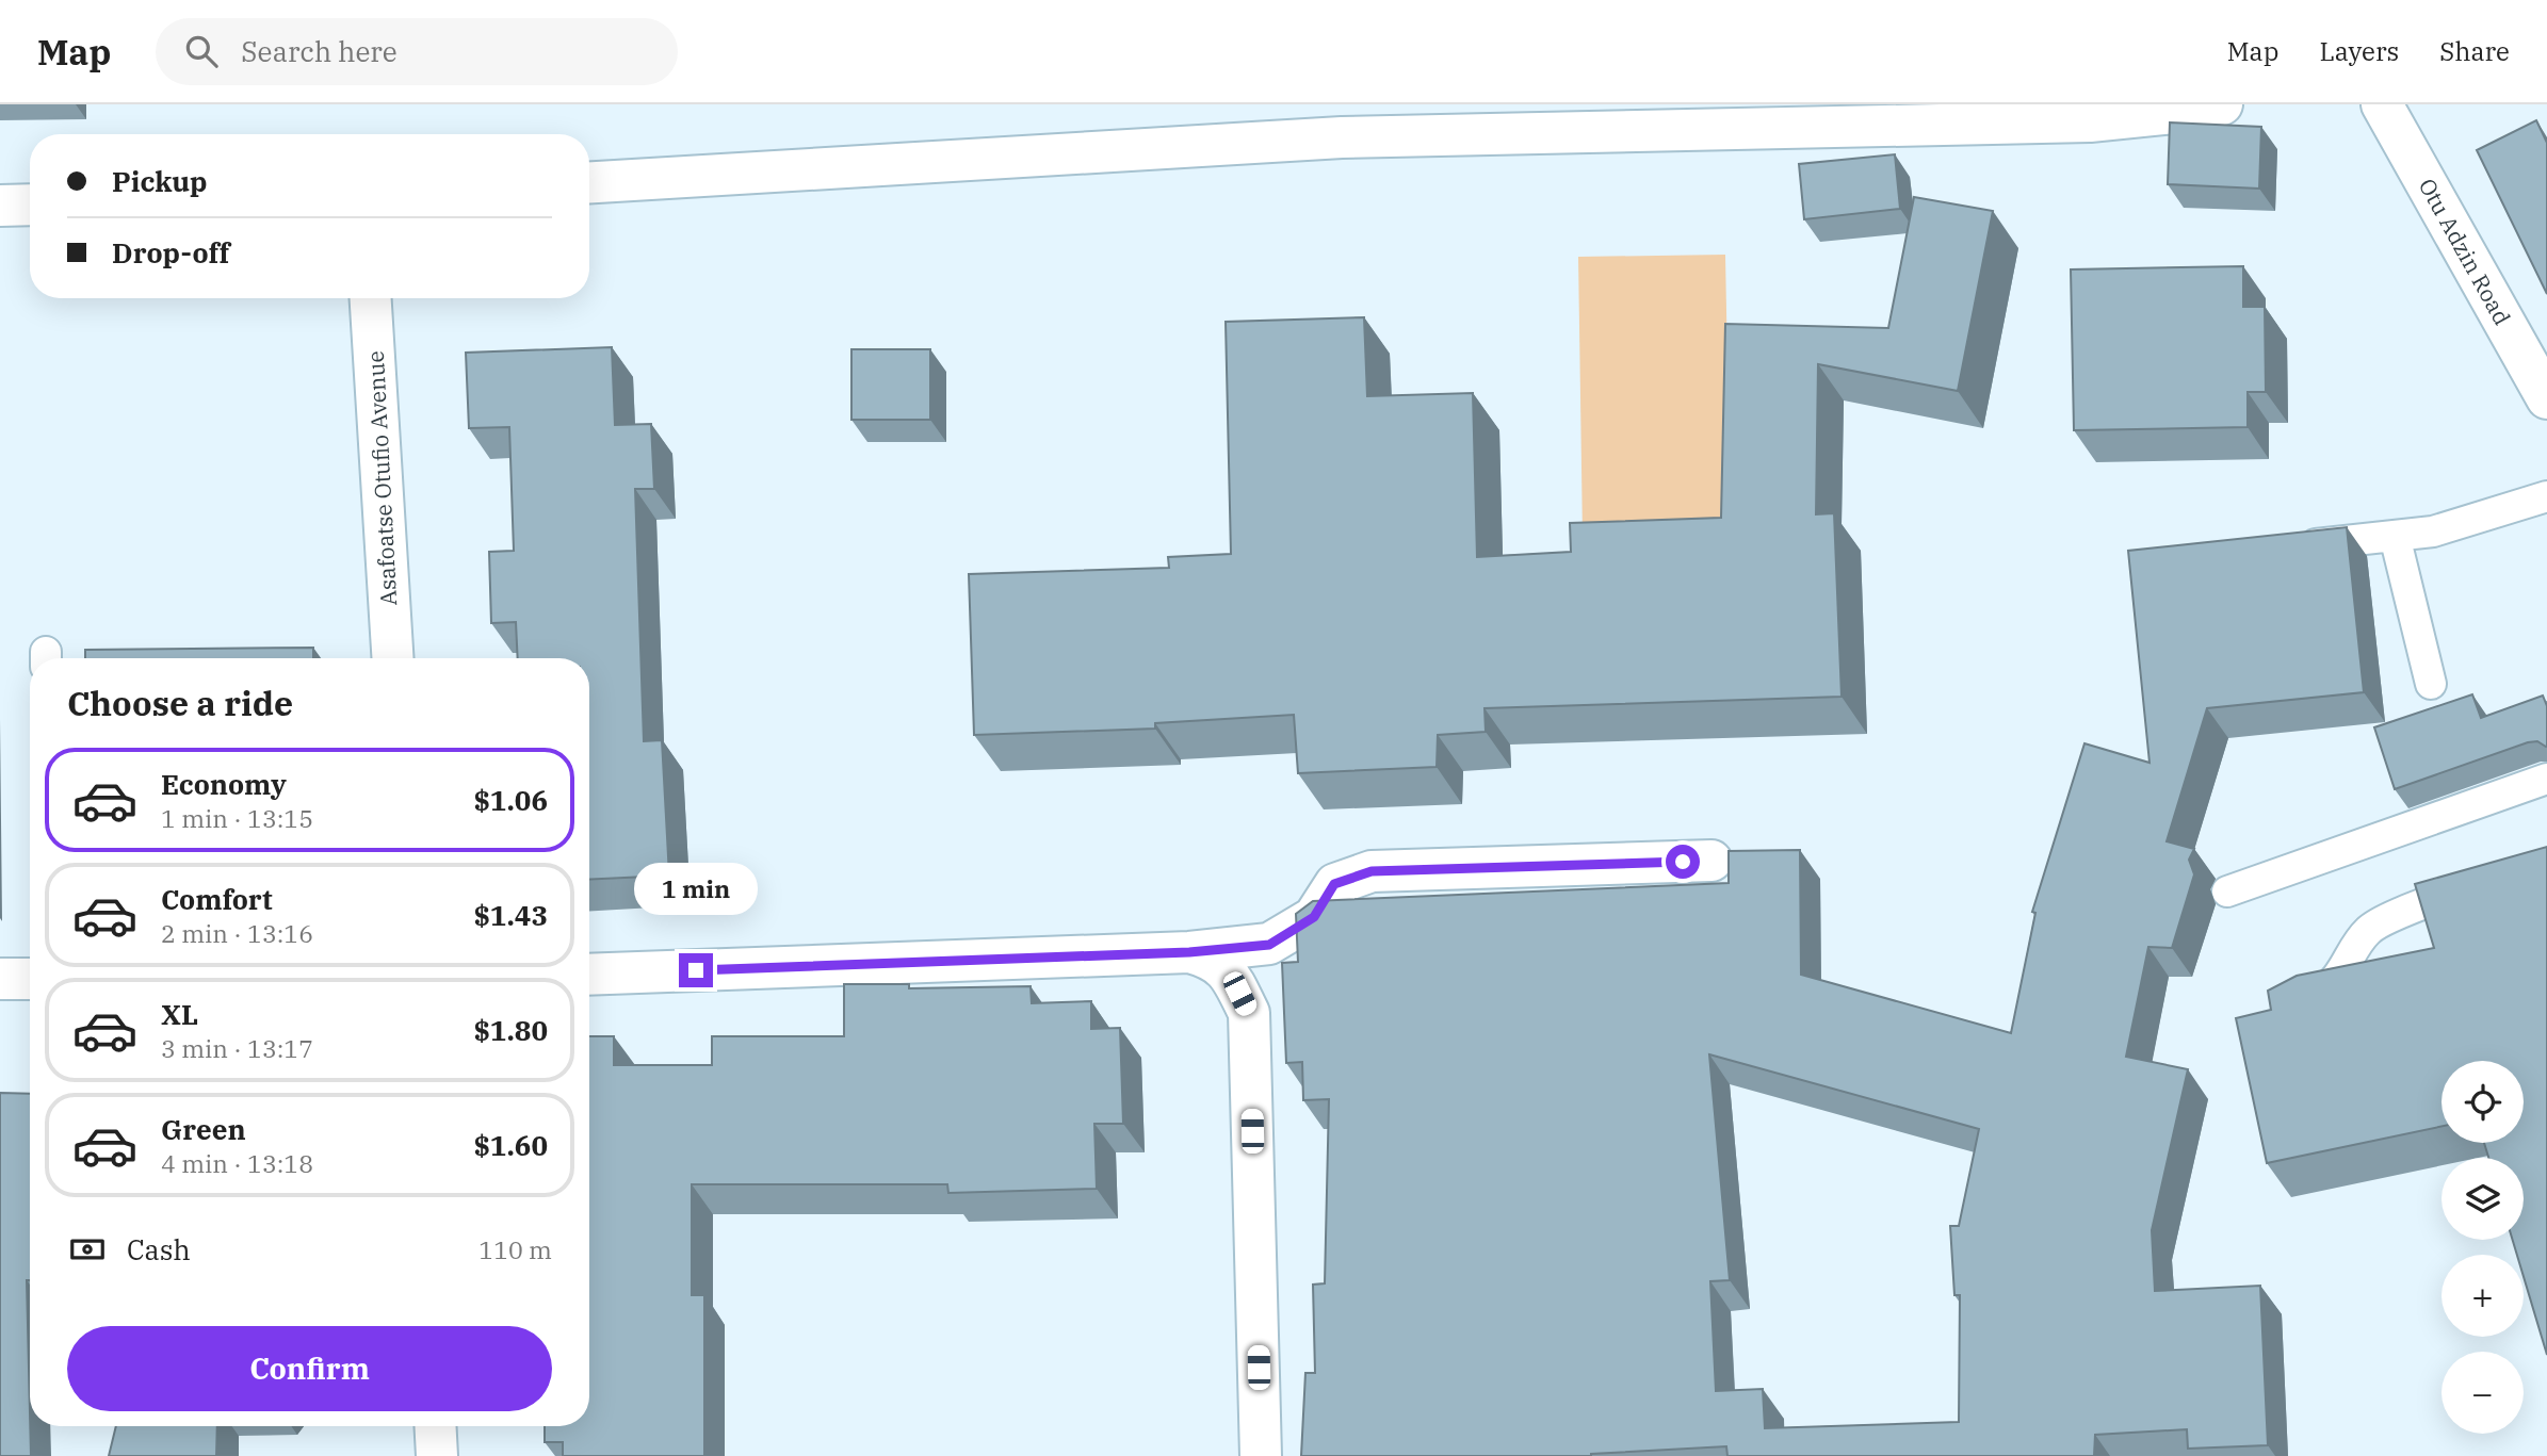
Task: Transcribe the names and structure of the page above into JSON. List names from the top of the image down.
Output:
{
  "streets": {
    "street": ["Otu Adzin Road", "Asafoatse Otufio Avenue"]
  },
  "page": {
    "header": "Map",
    "search": "Search here",
    "nav": ["Map", "Layers", "Share"],
    "banner": ["Pickup", "Drop-off"],
    "heading": "Choose a ride",
    "list": [
      {
        "name": "Economy",
        "note": "1 min · 13:15",
        "value": "$1.06"
      },
      {
        "name": "Comfort",
        "note": "2 min · 13:16",
        "value": "$1.43"
      },
      {
        "name": "XL",
        "note": "3 min · 13:17",
        "value": "$1.80"
      },
      {
        "name": "Green",
        "note": "4 min · 13:18",
        "value": "$1.60"
      }
    ],
    "bubble": "1 min",
    "map_buttons": ["+", "−"],
    "pay": ["Cash", "110 m"],
    "buttons": "Confirm"
  }
}
